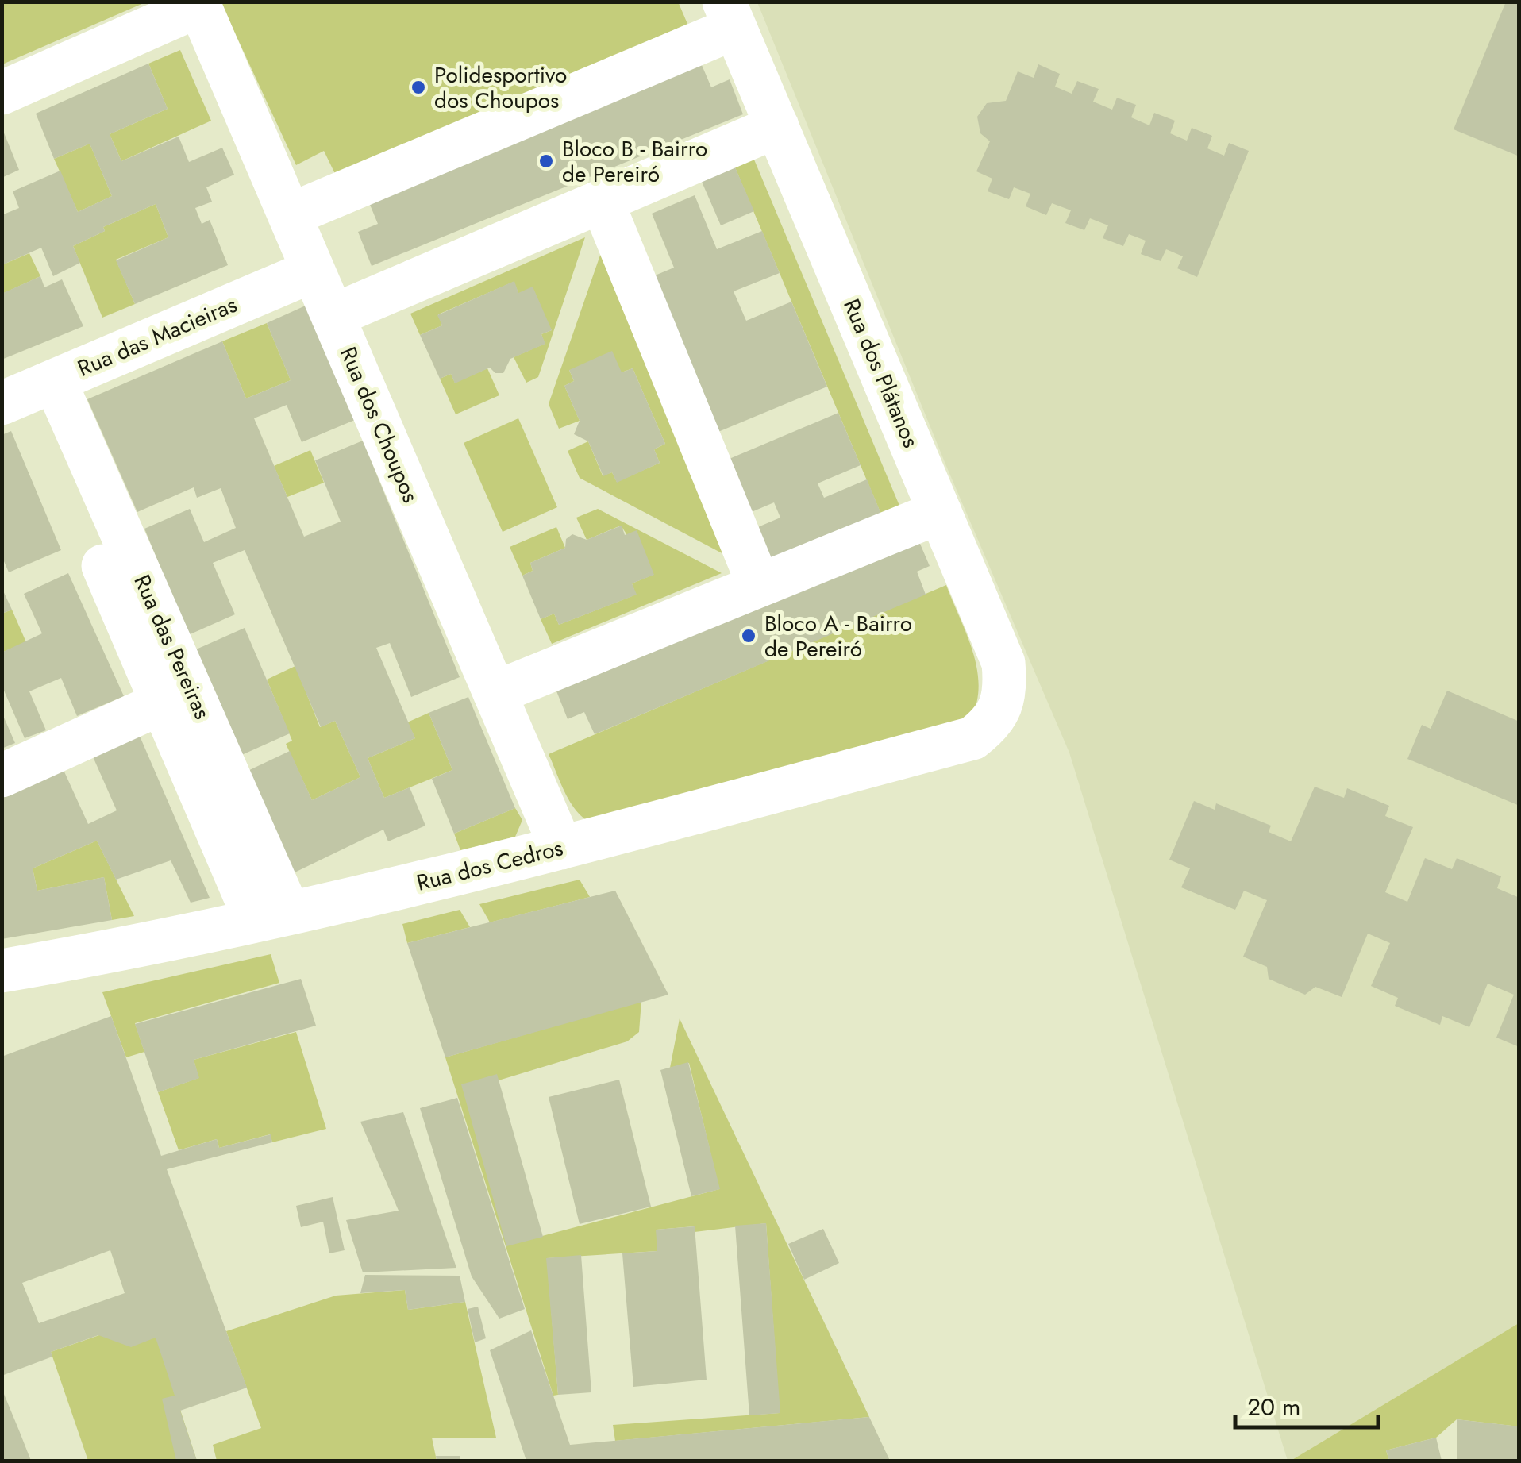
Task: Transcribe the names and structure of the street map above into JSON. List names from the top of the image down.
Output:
{
  "streets": {
    "street": [
      "Rua das Macieiras",
      "Rua dos Plátanos",
      "Rua dos Choupos",
      "Rua das Pereiras",
      "Rua dos Cedros"
    ]
  },
  "crossings": [
    ["Rua das Macieiras", "Rua dos Choupos"],
    ["Rua das Macieiras", "Rua das Pereiras"],
    ["Rua dos Plátanos", "Rua dos Cedros"],
    ["Rua dos Choupos", "Rua dos Cedros"],
    ["Rua das Pereiras", "Rua dos Cedros"]
  ],
  "places": ["Polidesportivo dos Choupos", "Bloco B - Bairro de Pereiró", "Bloco A - Bairro de Pereiró"],
  "scale_bar": "20 m"
}
